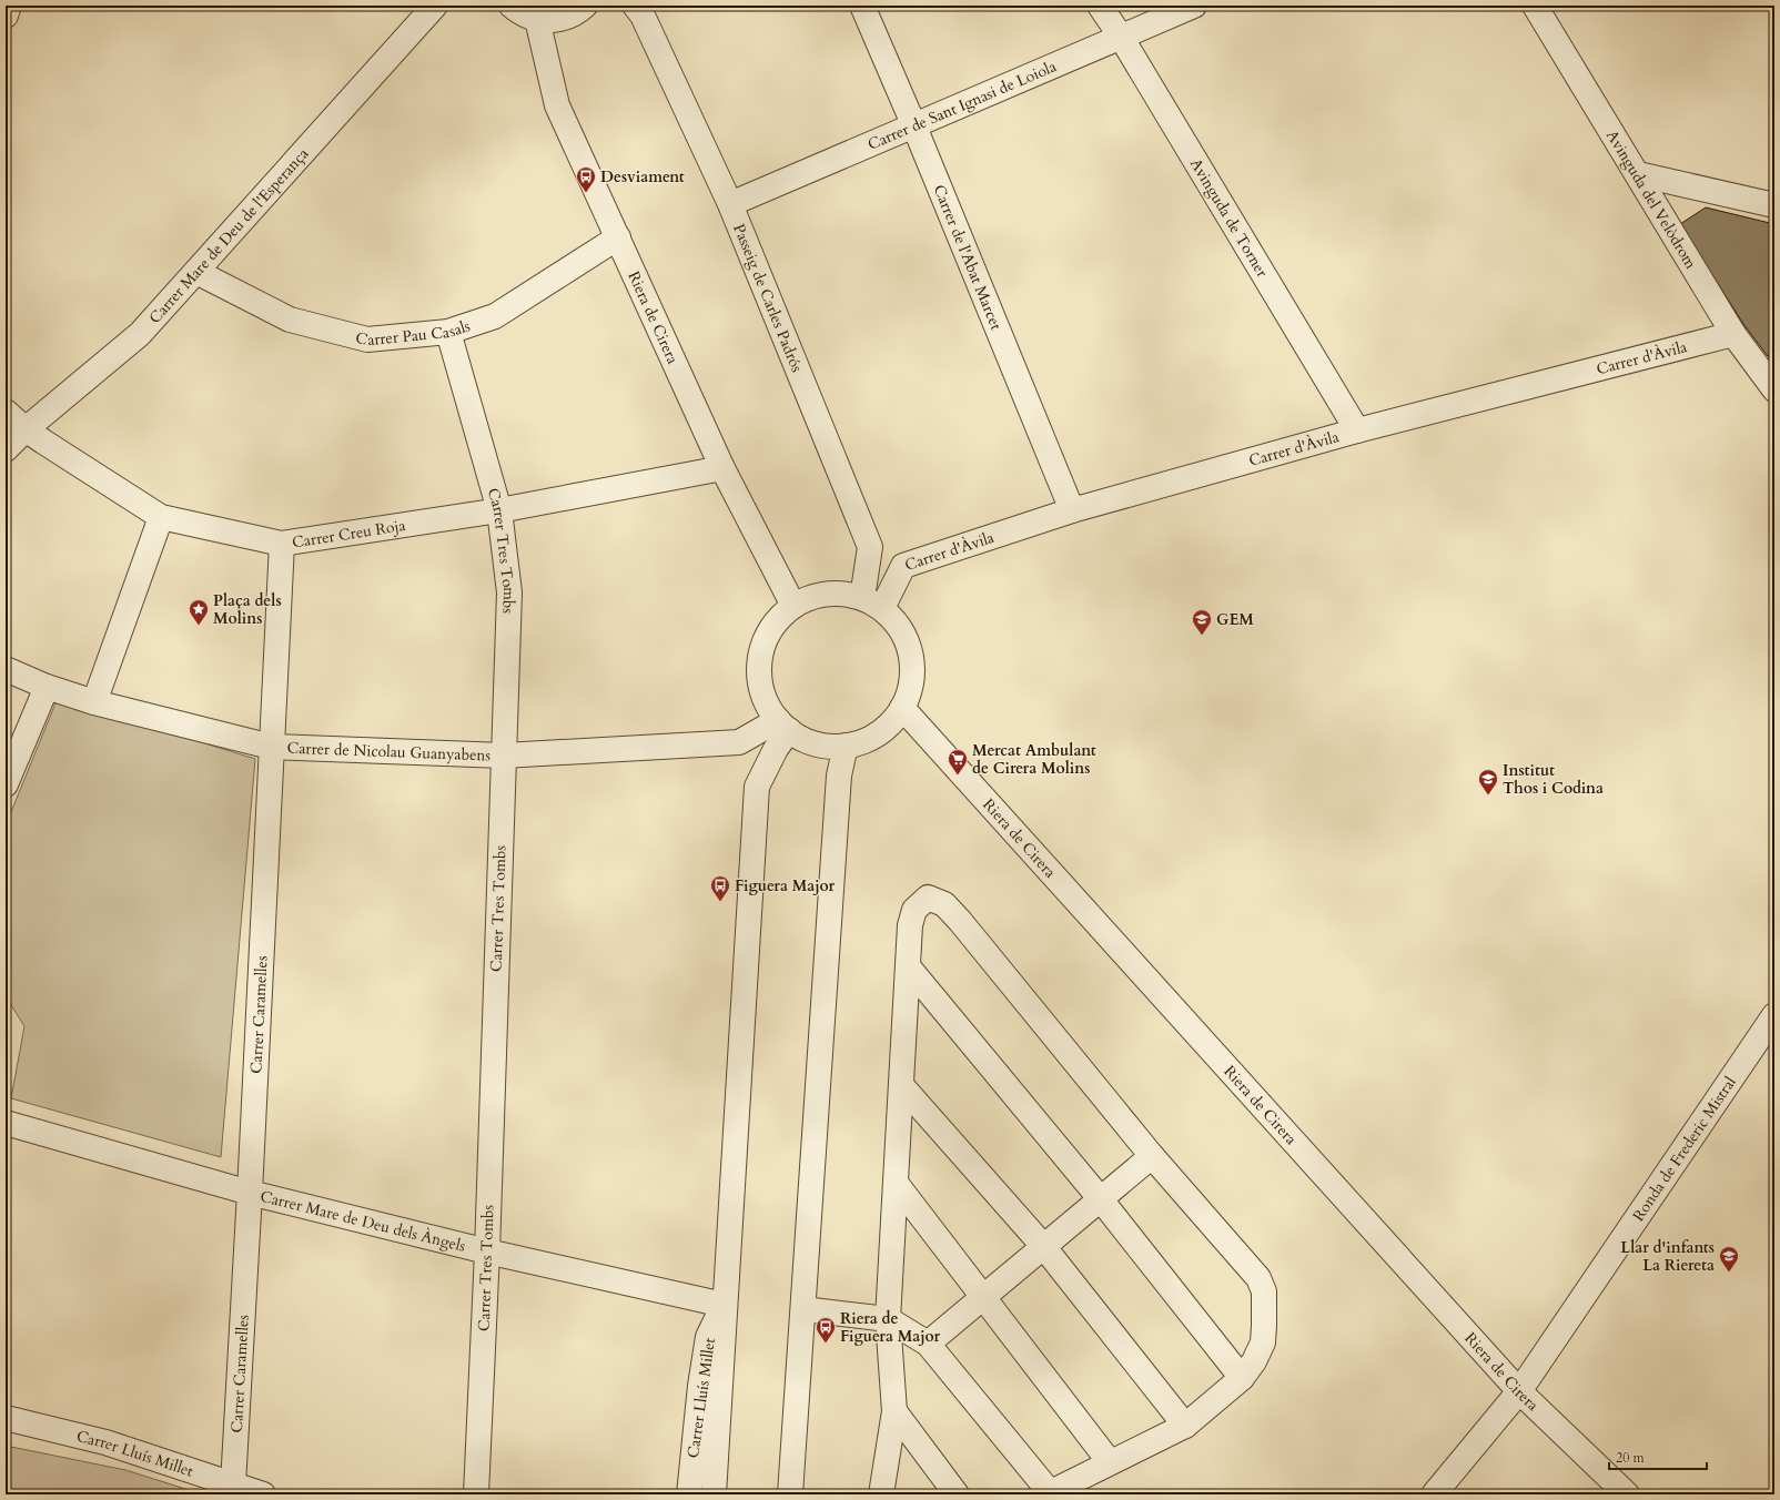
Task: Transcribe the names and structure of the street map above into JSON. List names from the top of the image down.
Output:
{
  "streets": {
    "street": [
      "Carrer de Sant Ignasi de Loiola",
      "Avinguda del Velòdrom",
      "Avinguda de Torner",
      "Carrer Mare de Deu de l'Esperança",
      "Carrer de l'Abat Marcet",
      "Passeig de Carles Padrós",
      "Riera de Cirera",
      "Carrer Pau Casals",
      "Carrer d'Àvila",
      "Carrer Creu Roja",
      "Carrer Tres Tombs",
      "Carrer de Nicolau Guanyabens",
      "Carrer Caramelles",
      "Ronda de Frederic Mistral",
      "Carrer Mare de Deu dels Àngels",
      "Carrer Lluís Millet"
    ]
  },
  "crossings": [
    ["Carrer de Sant Ignasi de Loiola", "Avinguda de Torner"],
    ["Carrer de Sant Ignasi de Loiola", "Carrer de l'Abat Marcet"],
    ["Carrer de Sant Ignasi de Loiola", "Passeig de Carles Padrós"],
    ["Avinguda del Velòdrom", "Carrer d'Àvila"],
    ["Avinguda de Torner", "Carrer d'Àvila"],
    ["Carrer Mare de Deu de l'Esperança", "Carrer Pau Casals"],
    ["Carrer Mare de Deu de l'Esperança", "Carrer Creu Roja"],
    ["Carrer de l'Abat Marcet", "Carrer d'Àvila"],
    ["Passeig de Carles Padrós", "Riera de Cirera"],
    ["Passeig de Carles Padrós", "Carrer d'Àvila"],
    ["Passeig de Carles Padrós", "Carrer de Nicolau Guanyabens"],
    ["Riera de Cirera", "Carrer Pau Casals"],
    ["Riera de Cirera", "Carrer d'Àvila"],
    ["Riera de Cirera", "Carrer Creu Roja"],
    ["Riera de Cirera", "Carrer de Nicolau Guanyabens"],
    ["Riera de Cirera", "Ronda de Frederic Mistral"],
    ["Carrer Pau Casals", "Carrer Tres Tombs"],
    ["Carrer d'Àvila", "Carrer de Nicolau Guanyabens"],
    ["Carrer Creu Roja", "Carrer Tres Tombs"],
    ["Carrer Creu Roja", "Carrer Caramelles"],
    ["Carrer Tres Tombs", "Carrer de Nicolau Guanyabens"],
    ["Carrer Tres Tombs", "Carrer Mare de Deu dels Àngels"],
    ["Carrer de Nicolau Guanyabens", "Carrer Caramelles"],
    ["Carrer Caramelles", "Carrer Mare de Deu dels Àngels"],
    ["Carrer Caramelles", "Carrer Lluís Millet"],
    ["Carrer Mare de Deu dels Àngels", "Carrer Lluís Millet"]
  ],
  "places": {
    "bus stop": ["Desviament", "Figuera Major", "Riera de Figuera Major"],
    "place": ["Plaça dels Molins"],
    "school or university": ["GEM", "Institut Thos i Codina", "Llar d'infants La Riereta"],
    "supermarket": ["Mercat Ambulant de Cirera Molins"]
  },
  "scale_bar": "20 m"
}
